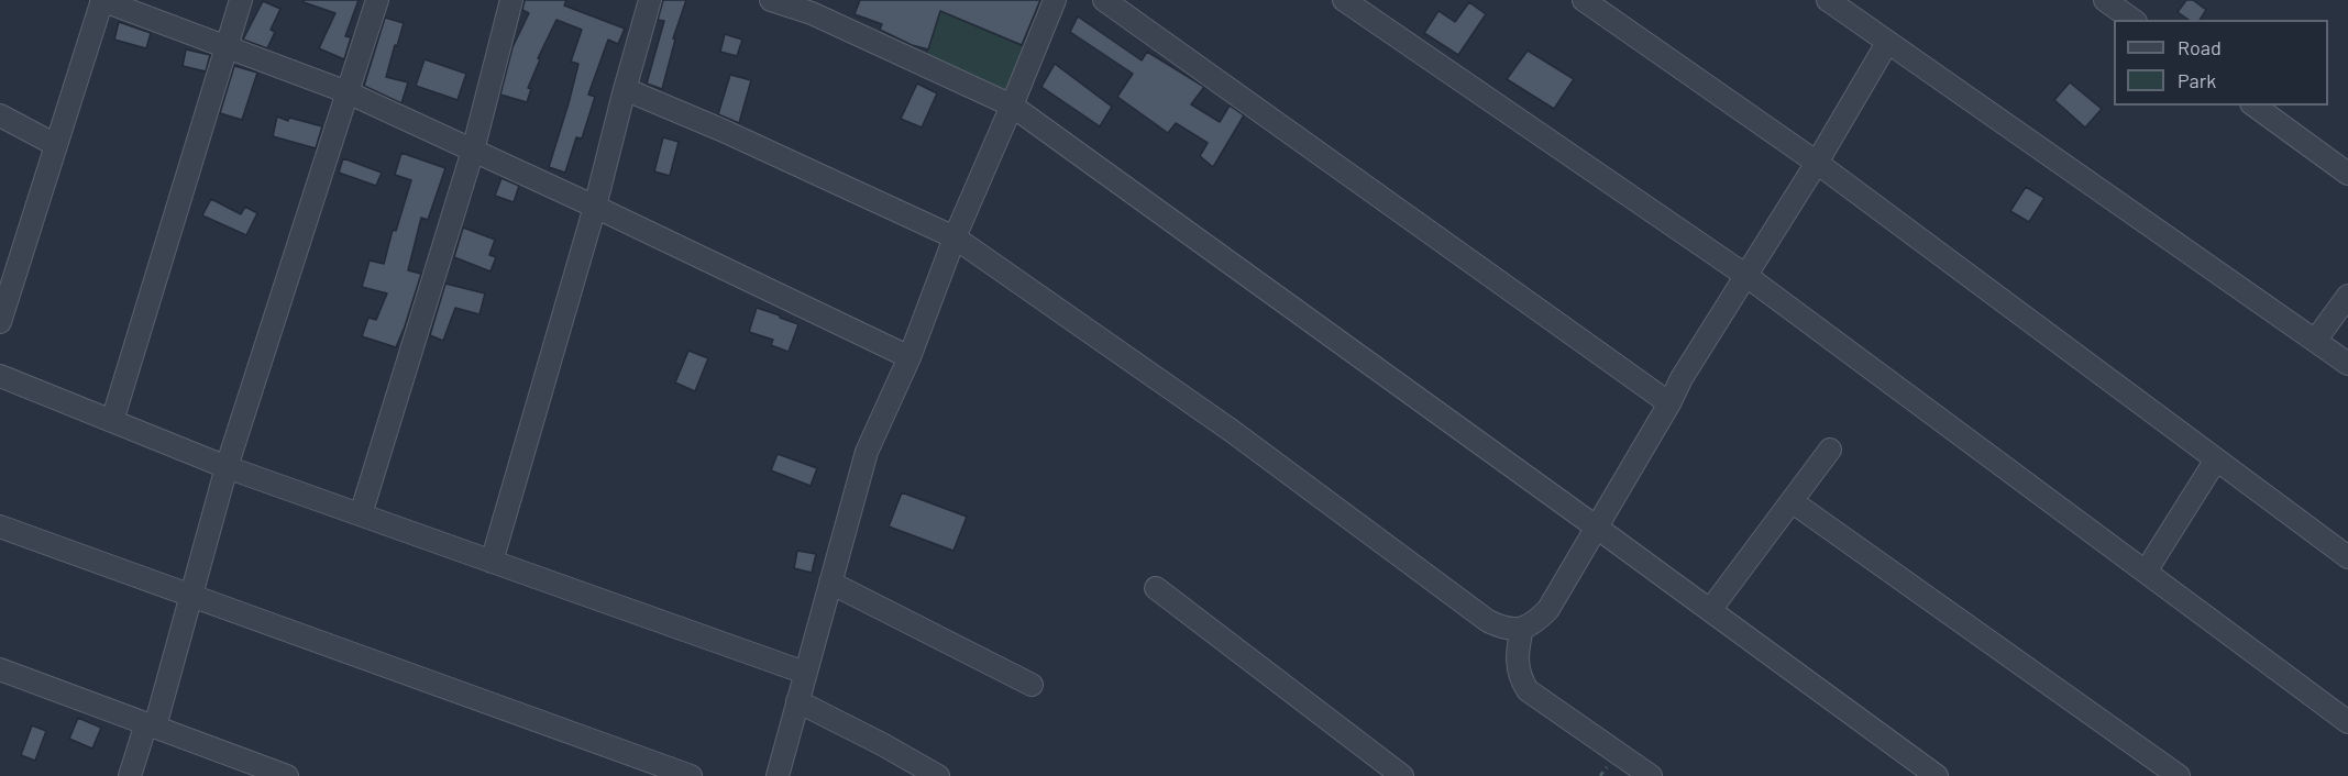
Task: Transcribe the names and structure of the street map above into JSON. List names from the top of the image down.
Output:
{
  "legend": ["Road", "Park"]
}
